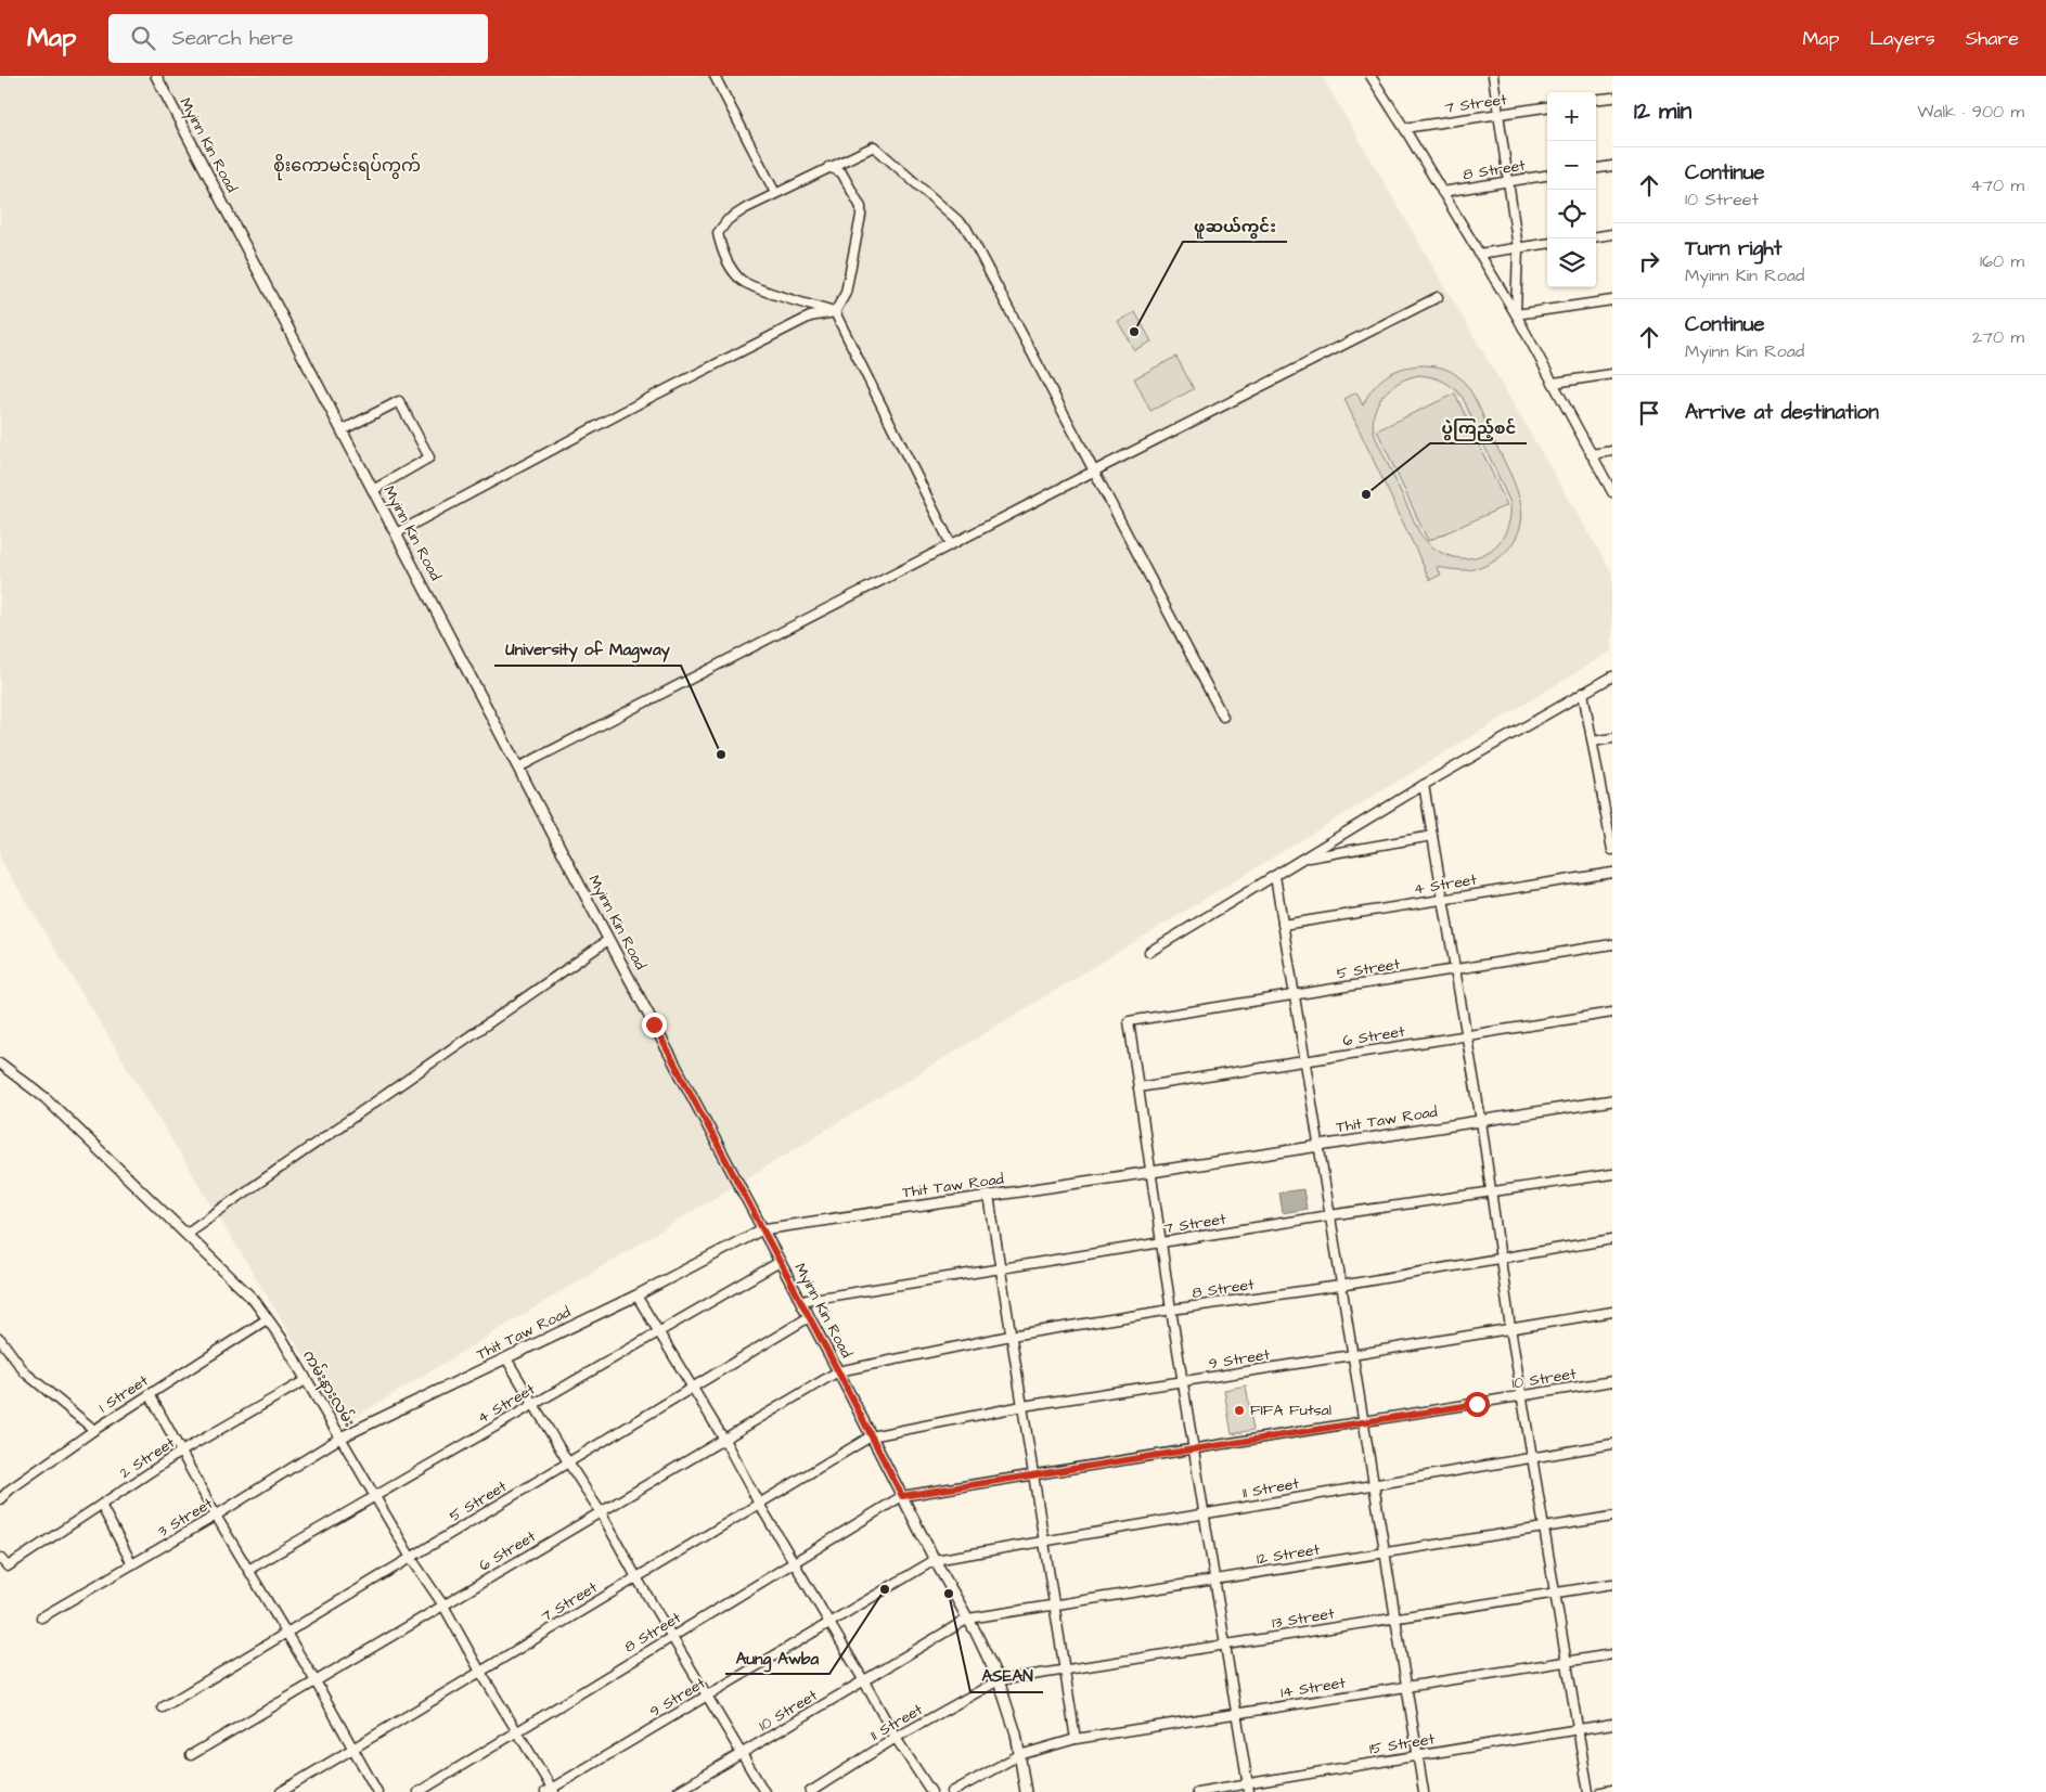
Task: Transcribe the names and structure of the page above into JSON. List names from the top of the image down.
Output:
{
  "streets": {
    "street": [
      "7 Street",
      "Myinn Kin Road",
      "8 Street",
      "4 Street",
      "5 Street",
      "6 Street",
      "Thit Taw Road",
      "9 Street",
      "10 Street",
      "ကမ်းနားလမ်း",
      "1 Street",
      "2 Street",
      "11 Street",
      "3 Street",
      "12 Street",
      "13 Street",
      "14 Street",
      "15 Street"
    ]
  },
  "crossings": [
    ["7 Street", "Myinn Kin Road"],
    ["7 Street", "9 Street"],
    ["7 Street", "ကမ်းနားလမ်း"],
    ["Myinn Kin Road", "8 Street"],
    ["Myinn Kin Road", "4 Street"],
    ["Myinn Kin Road", "5 Street"],
    ["Myinn Kin Road", "6 Street"],
    ["Myinn Kin Road", "Thit Taw Road"],
    ["Myinn Kin Road", "9 Street"],
    ["Myinn Kin Road", "10 Street"],
    ["Myinn Kin Road", "11 Street"],
    ["Myinn Kin Road", "12 Street"],
    ["Myinn Kin Road", "13 Street"],
    ["Myinn Kin Road", "14 Street"],
    ["8 Street", "6 Street"],
    ["8 Street", "10 Street"],
    ["8 Street", "ကမ်းနားလမ်း"],
    ["4 Street", "ကမ်းနားလမ်း"],
    ["5 Street", "6 Street"],
    ["5 Street", "ကမ်းနားလမ်း"],
    ["6 Street", "ကမ်းနားလမ်း"],
    ["Thit Taw Road", "ကမ်းနားလမ်း"],
    ["Thit Taw Road", "3 Street"],
    ["9 Street", "ကမ်းနားလမ်း"],
    ["9 Street", "11 Street"],
    ["10 Street", "12 Street"],
    ["ကမ်းနားလမ်း", "1 Street"],
    ["ကမ်းနားလမ်း", "2 Street"],
    ["ကမ်းနားလမ်း", "3 Street"],
    ["11 Street", "13 Street"]
  ],
  "districts": ["စိုးကောမင်းရပ်ကွက်"],
  "places": [
    "ဖူဆယ်ကွင်း",
    "ပွဲကြည့်စင်",
    "University of Magway",
    "FIFA Futsal",
    "Aung Awba",
    "ASEAN"
  ],
  "page": {
    "header": "Map",
    "search": "Search here",
    "nav": ["Map", "Layers", "Share"],
    "heading": ["12 min", "Walk · 900 m"],
    "map_buttons": ["+", "−"],
    "list": [
      ["Continue", "10 Street", "470 m"],
      ["Turn right", "Myinn Kin Road", "160 m"],
      ["Continue", "Myinn Kin Road", "270 m"],
      "Arrive at destination"
    ]
  }
}
